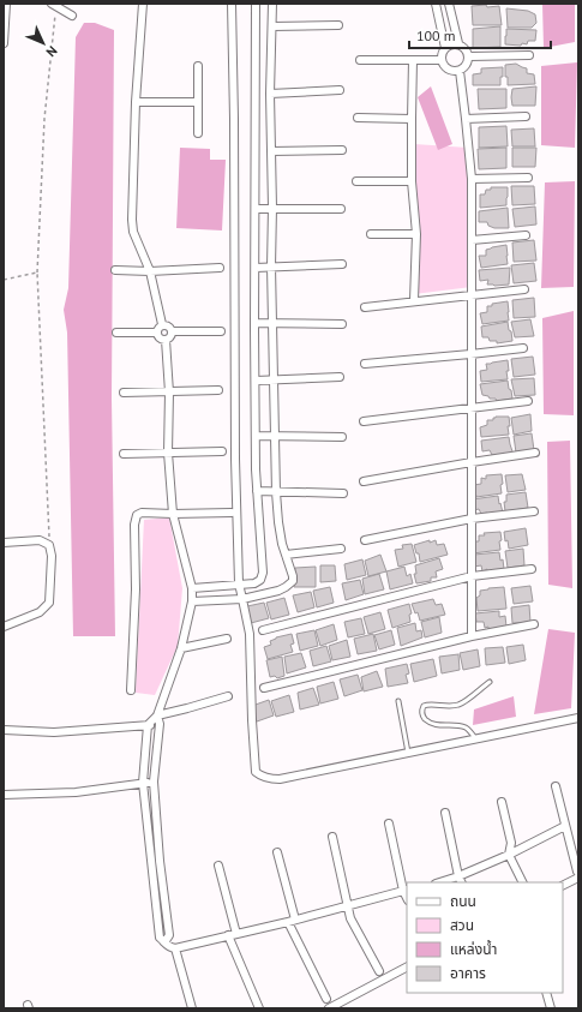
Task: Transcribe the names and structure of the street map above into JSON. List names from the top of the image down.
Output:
{
  "legend": [
    "ถนน",
    "สวน",
    "แหล่งน้ำ",
    "อาคาร"
  ],
  "scale_bar": "100 m",
  "north": "bottom right"
}
